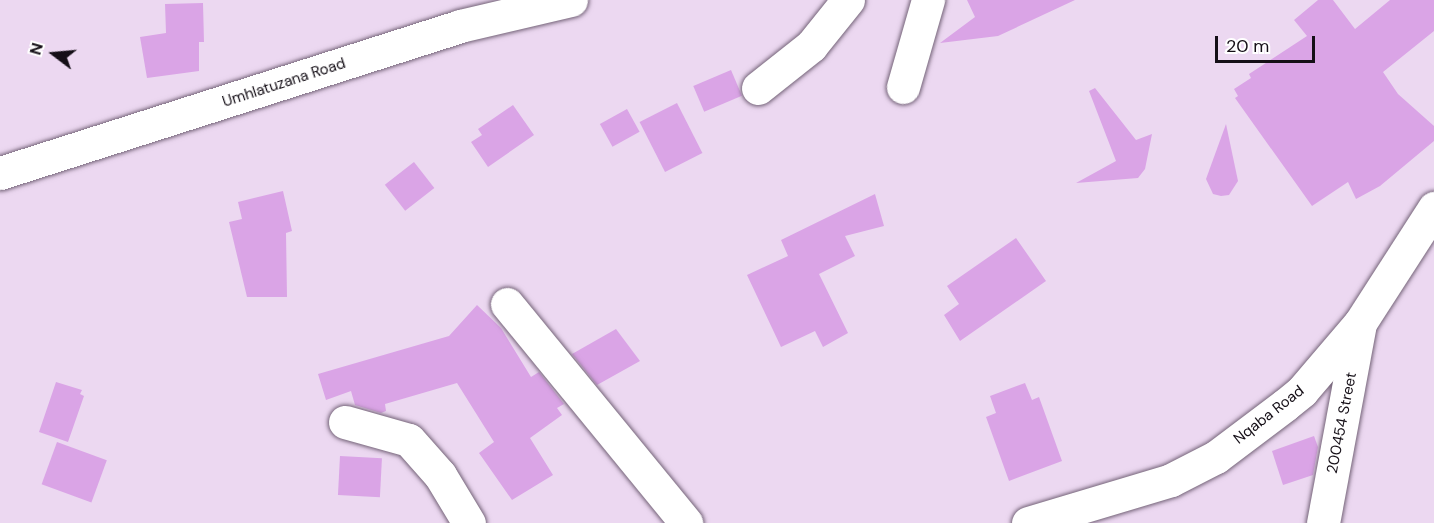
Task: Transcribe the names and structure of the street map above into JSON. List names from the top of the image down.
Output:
{
  "streets": {
    "street": ["Umhlatuzana Road", "Nqaba Road", "200454 Street"]
  },
  "crossings": [
    ["Nqaba Road", "200454 Street"]
  ],
  "scale_bar": "20 m",
  "north": "left"
}
